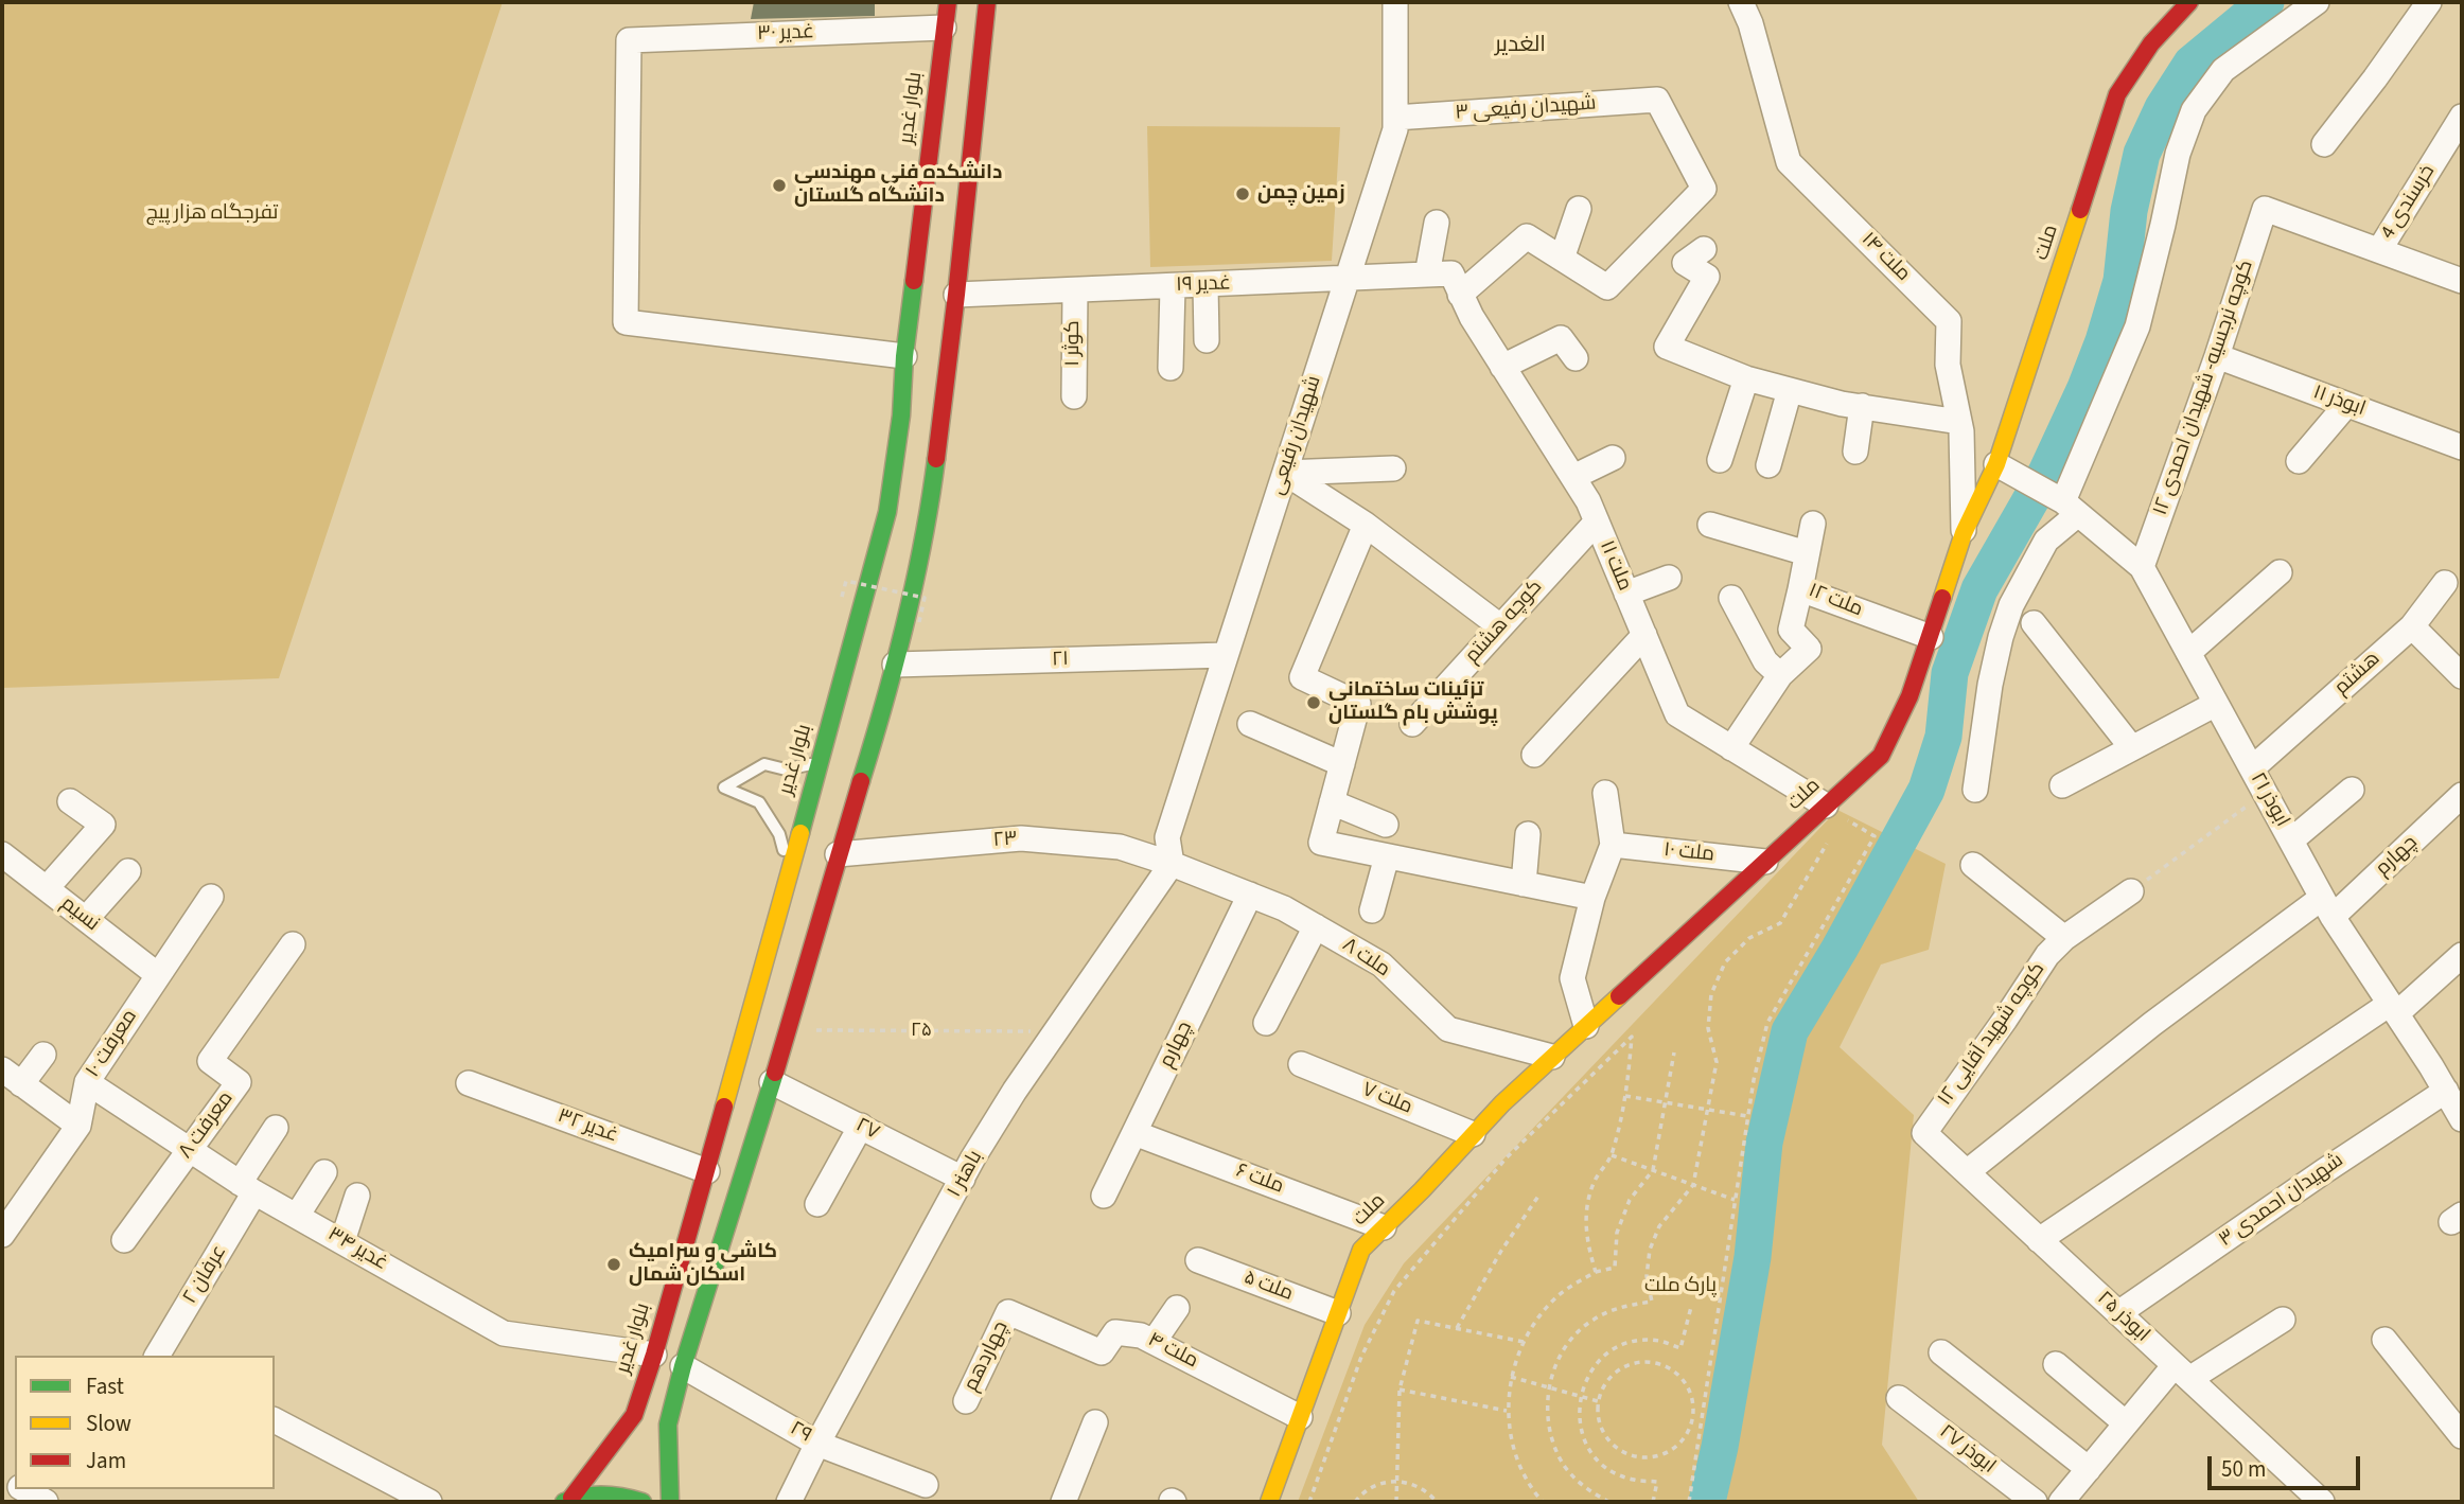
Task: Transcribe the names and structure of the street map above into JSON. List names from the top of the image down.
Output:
{
  "streets": {
    "main road": ["بلوار غدیر", "ملت"],
    "street": [
      "غدیر ۳۰",
      "۳ شهیدان رفیعی",
      "خرسندی 4",
      "۱۴ ملت",
      "۱۹ غدیر",
      "۱ کوثر",
      "کوچه نرجسیه- شهیدان احمدی ۱۲",
      "ابوذر ۱۱",
      "شهیدان رفیعی",
      "۱۱ ملت",
      "۱۲ ملت",
      "کوچه هشتم",
      "۲۱",
      "هشتم",
      "۲۱ ابوذر",
      "۲۳",
      "ملت ۱۰",
      "چهارم",
      "نسیم",
      "۸ ملت",
      "کوچه شهید آقایی ۱۲",
      "معرفت ۱۰",
      "۷ ملت",
      "معرفت ۸",
      "۳۲ غدیر",
      "۲۷",
      "باهنر ۱",
      "۶ ملت",
      "شهیدان احمدی ۳",
      "۳۴ غدیر",
      "۲ عرفان",
      "۵ ملت",
      "ابوذر ۲۵",
      "۴ ملت",
      "چهاردهم",
      "۲۹",
      "ابوذر ۲۷"
    ],
    "path": ["۲۵"]
  },
  "crossings": [
    ["غدیر ۳۰", "بلوار غدیر"],
    ["بلوار غدیر", "۳۲ غدیر"],
    ["بلوار غدیر", "۳۴ غدیر"],
    ["۳ شهیدان رفیعی", "شهیدان رفیعی"],
    ["خرسندی 4", "کوچه نرجسیه- شهیدان احمدی ۱۲"],
    ["ملت", "۱۴ ملت"],
    ["ملت", "۱۱ ملت"],
    ["ملت", "۱۲ ملت"],
    ["ملت", "۲۱ ابوذر"],
    ["ملت", "ملت ۱۰"],
    ["ملت", "۸ ملت"],
    ["ملت", "۷ ملت"],
    ["ملت", "۶ ملت"],
    ["ملت", "۵ ملت"],
    ["ملت", "۴ ملت"],
    ["۱۹ غدیر", "۱ کوثر"],
    ["۱۹ غدیر", "شهیدان رفیعی"],
    ["۱۹ غدیر", "۱۱ ملت"],
    ["کوچه نرجسیه- شهیدان احمدی ۱۲", "ابوذر ۱۱"],
    ["کوچه نرجسیه- شهیدان احمدی ۱۲", "۲۱ ابوذر"],
    ["شهیدان رفیعی", "۲۱"],
    ["شهیدان رفیعی", "۲۳"],
    ["شهیدان رفیعی", "۸ ملت"],
    ["شهیدان رفیعی", "باهنر ۱"],
    ["۱۱ ملت", "کوچه هشتم"],
    ["هشتم", "۲۱ ابوذر"],
    ["۲۱ ابوذر", "چهارم"],
    ["۲۱ ابوذر", "شهیدان احمدی ۳"],
    ["۲۳", "۸ ملت"],
    ["۲۳", "باهنر ۱"],
    ["چهارم", "۸ ملت"],
    ["چهارم", "۶ ملت"],
    ["چهارم", "ابوذر ۲۵"],
    ["نسیم", "معرفت ۱۰"],
    ["۸ ملت", "باهنر ۱"],
    ["۲۵", "باهنر ۱"],
    ["کوچه شهید آقایی ۱۲", "ابوذر ۲۵"],
    ["معرفت ۱۰", "۳۴ غدیر"],
    ["معرفت ۸", "۳۴ غدیر"],
    ["۲۷", "باهنر ۱"],
    ["باهنر ۱", "۲۹"],
    ["شهیدان احمدی ۳", "ابوذر ۲۵"],
    ["۳۴ غدیر", "۲ عرفان"],
    ["۴ ملت", "چهاردهم"]
  ],
  "districts": ["الغدیر"],
  "parks": ["تفرجگاه هزار پیچ", "پارک ملت"],
  "places": [
    "دانشکده فنی مهندسی دانشگاه گلستان",
    "زمین چمن",
    "تزئینات ساختمانی پوشش بام گلستان",
    "کاشی و سرامیک اسکان شمال"
  ],
  "legend": ["Fast", "Slow", "Jam"],
  "scale_bar": "50 m"
}
